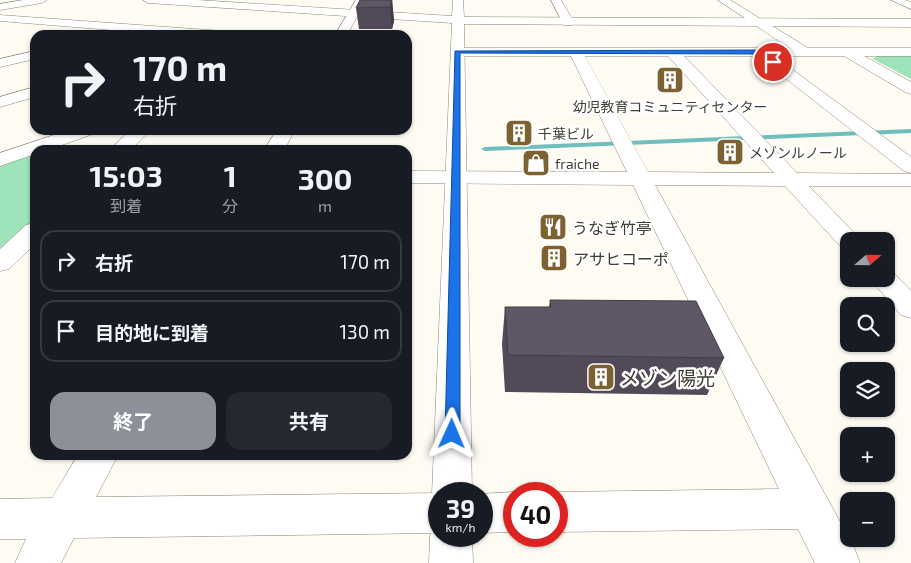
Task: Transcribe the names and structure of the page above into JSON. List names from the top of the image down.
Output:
{
  "places": {
    "building": [
      "幼児教育コミュニティセンター",
      "千葉ビル",
      "メゾンルノール",
      "アサヒコーポ",
      "メゾン陽光"
    ],
    "shop": ["fraiche"],
    "restaurant": ["うなぎ竹亭"]
  },
  "north": "right",
  "page": {
    "turn": ["170 m", "右折"],
    "eta": [
      "15:03",
      "到着",
      "1",
      "分",
      "300",
      "m"
    ],
    "list": [
      {
        "name": "右折",
        "value": "170 m"
      },
      {
        "name": "目的地に到着",
        "value": "130 m"
      }
    ],
    "map_buttons": ["+", "−"],
    "buttons": ["終了", "共有"],
    "speed": "39 km/h",
    "limit": "40"
  }
}
